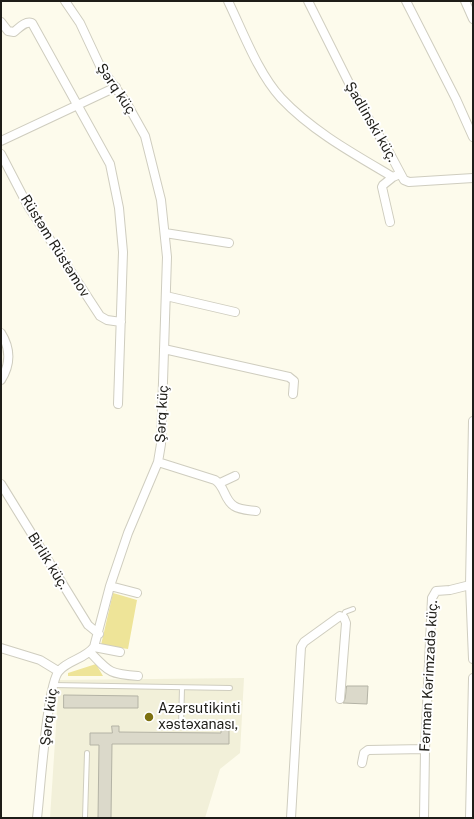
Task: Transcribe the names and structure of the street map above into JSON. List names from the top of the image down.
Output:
{
  "streets": {
    "street": [
      "Şərq küç",
      "Şadlinski küç.",
      "Rüstəm Rüstəmov",
      "Birlik küç.",
      "Fərman Kərimzadə küç."
    ]
  },
  "crossings": [
    ["Şərq küç", "Birlik küç."]
  ],
  "places": ["Azərsutikinti xəstəxanası,"]
}
